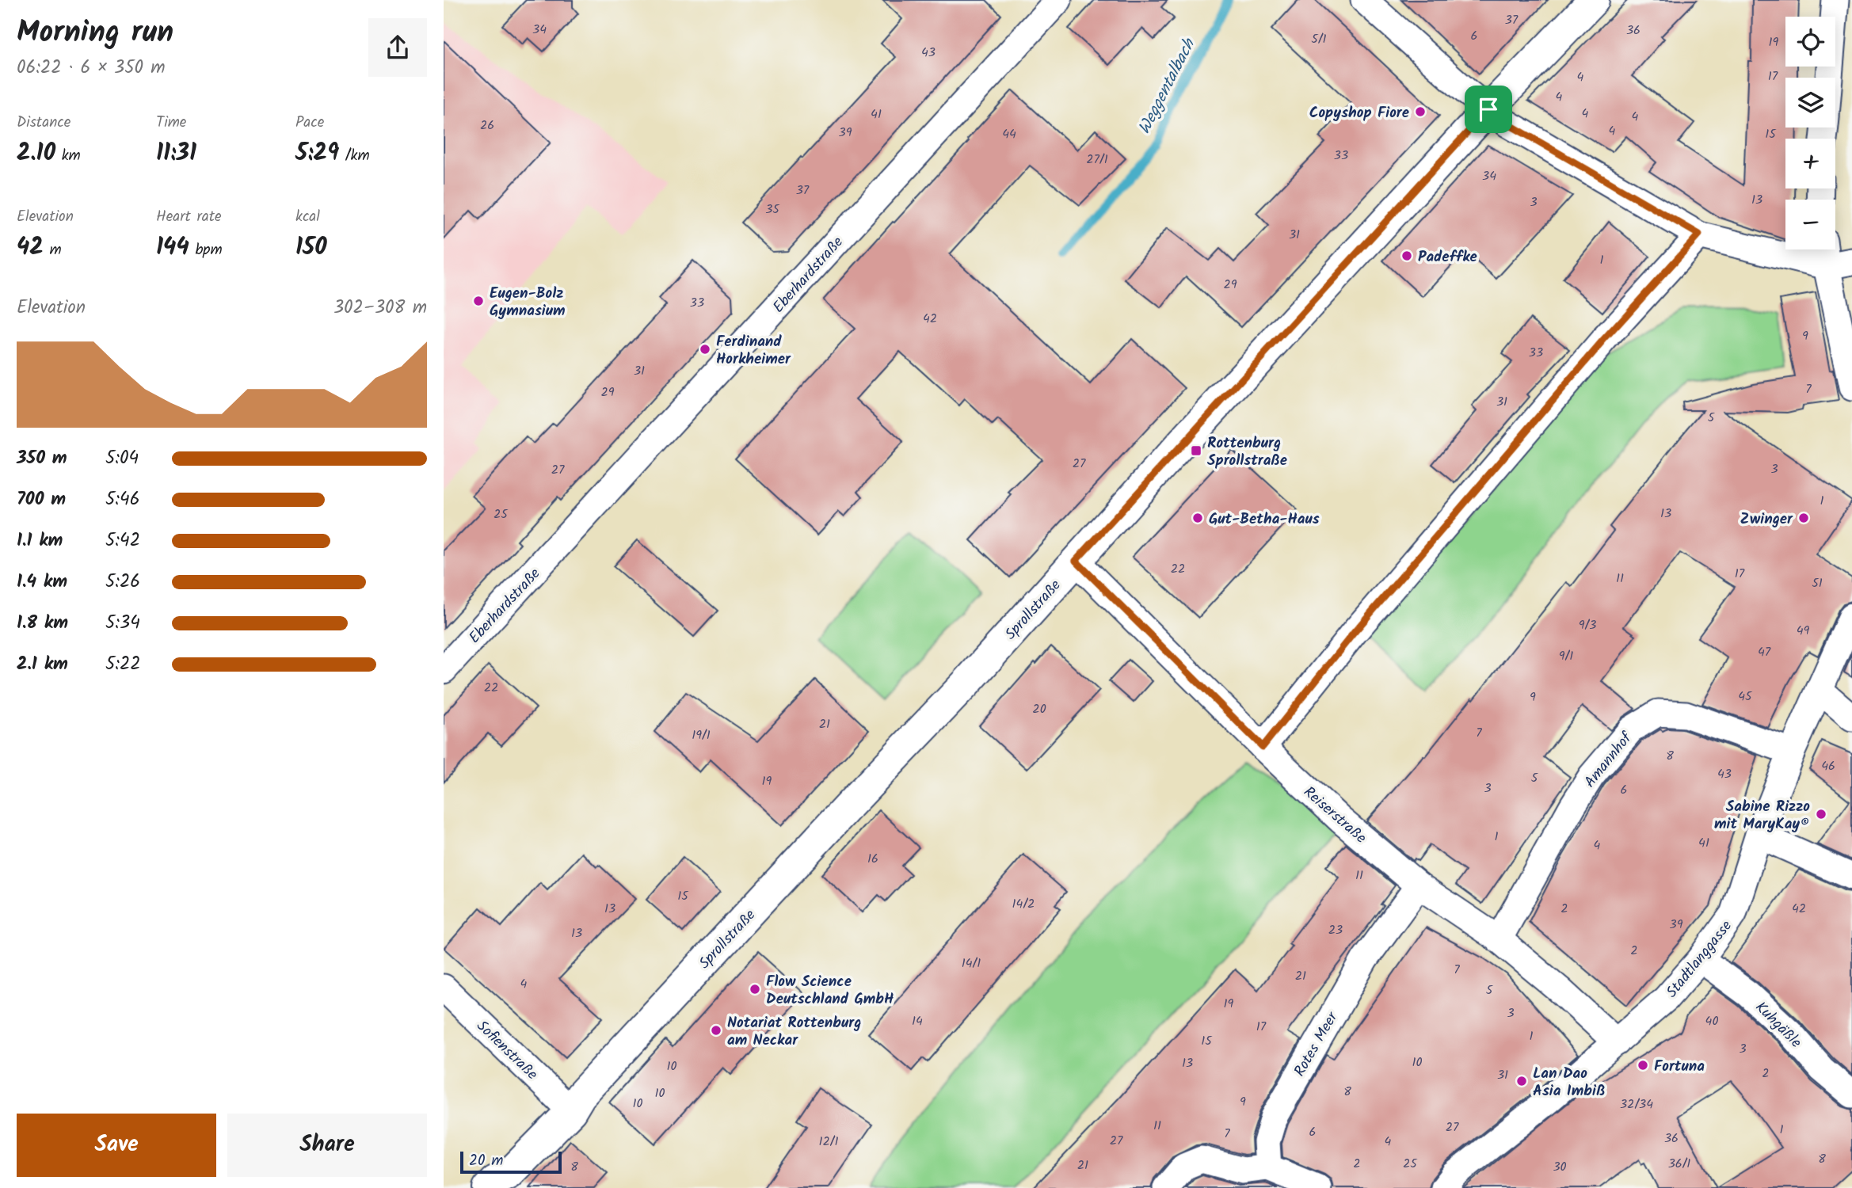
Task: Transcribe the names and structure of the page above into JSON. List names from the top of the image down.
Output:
{
  "streets": {
    "main road": ["Sprollstraße"],
    "street": [
      "Eberhardstraße",
      "Amannhof",
      "Reiserstraße",
      "Stadtlanggasse",
      "Kuhgäßle",
      "Rotes Meer",
      "Sofienstraße"
    ]
  },
  "crossings": [
    ["Sprollstraße", "Reiserstraße"],
    ["Sprollstraße", "Sofienstraße"],
    ["Amannhof", "Reiserstraße"],
    ["Amannhof", "Stadtlanggasse"],
    ["Reiserstraße", "Stadtlanggasse"],
    ["Reiserstraße", "Rotes Meer"],
    ["Stadtlanggasse", "Kuhgäßle"]
  ],
  "water": ["Weggentalbach"],
  "places": {
    "other": [
      "Copyshop Fiore",
      "Padeffke",
      "Eugen-Bolz Gymnasium",
      "Ferdinand Horkheimer",
      "Gut-Betha-Haus",
      "Zwinger",
      "Sabine Rizzo mit MaryKay®",
      "Flow Science Deutschland GmbH",
      "Notariat Rottenburg am Neckar",
      "Fortuna",
      "Lan Dao Asia Imbiß"
    ],
    "transit": ["Rottenburg Sprollstraße"]
  },
  "house_numbers": [
    "37",
    "34",
    "36",
    "6",
    "5/1",
    "19",
    "43",
    "17",
    "4",
    "4",
    "4",
    "41",
    "4",
    "26",
    "4",
    "39",
    "44",
    "15",
    "33",
    "27/1",
    "34",
    "37",
    "13",
    "3",
    "35",
    "31",
    "1",
    "29",
    "33",
    "42",
    "9",
    "33",
    "31",
    "7",
    "29",
    "31",
    "5",
    "27",
    "3",
    "27",
    "1",
    "13",
    "25",
    "22",
    "17",
    "11",
    "51",
    "9/3",
    "49",
    "47",
    "9/1",
    "22",
    "45",
    "9",
    "20",
    "21",
    "7",
    "19/1",
    "8",
    "46",
    "43",
    "5",
    "19",
    "3",
    "6",
    "1",
    "41",
    "4",
    "16",
    "11",
    "15",
    "14/2",
    "13",
    "2",
    "42",
    "39",
    "23",
    "13",
    "2",
    "14/1",
    "7",
    "21",
    "4",
    "5",
    "19",
    "3",
    "14",
    "40",
    "17",
    "1",
    "15",
    "3",
    "10",
    "13",
    "10",
    "2",
    "31",
    "8",
    "10",
    "9",
    "10",
    "32/34",
    "11",
    "27",
    "1",
    "6",
    "7",
    "36",
    "27",
    "12/1",
    "4",
    "8",
    "2",
    "25",
    "36/1",
    "21",
    "8",
    "30"
  ],
  "scale_bar": "20 m",
  "page": {
    "heading": ["Morning run", "06:22 · 6 × 350 m"],
    "map_buttons": ["+", "−"],
    "stats": [
      ["Distance", "2.10 km"],
      ["Time", "11:31"],
      ["Pace", "5:29 /km"],
      ["Elevation", "42 m"],
      ["Heart rate", "144 bpm"],
      ["kcal", "150"]
    ],
    "chart": ["Elevation", "302–308 m"],
    "list": [
      {
        "name": "350 m",
        "note": "5:04"
      },
      {
        "name": "700 m",
        "note": "5:46"
      },
      {
        "name": "1.1 km",
        "note": "5:42"
      },
      {
        "name": "1.4 km",
        "note": "5:26"
      },
      {
        "name": "1.8 km",
        "note": "5:34"
      },
      {
        "name": "2.1 km",
        "note": "5:22"
      }
    ],
    "buttons": ["Save", "Share"],
    "scale": "20 m"
  }
}
